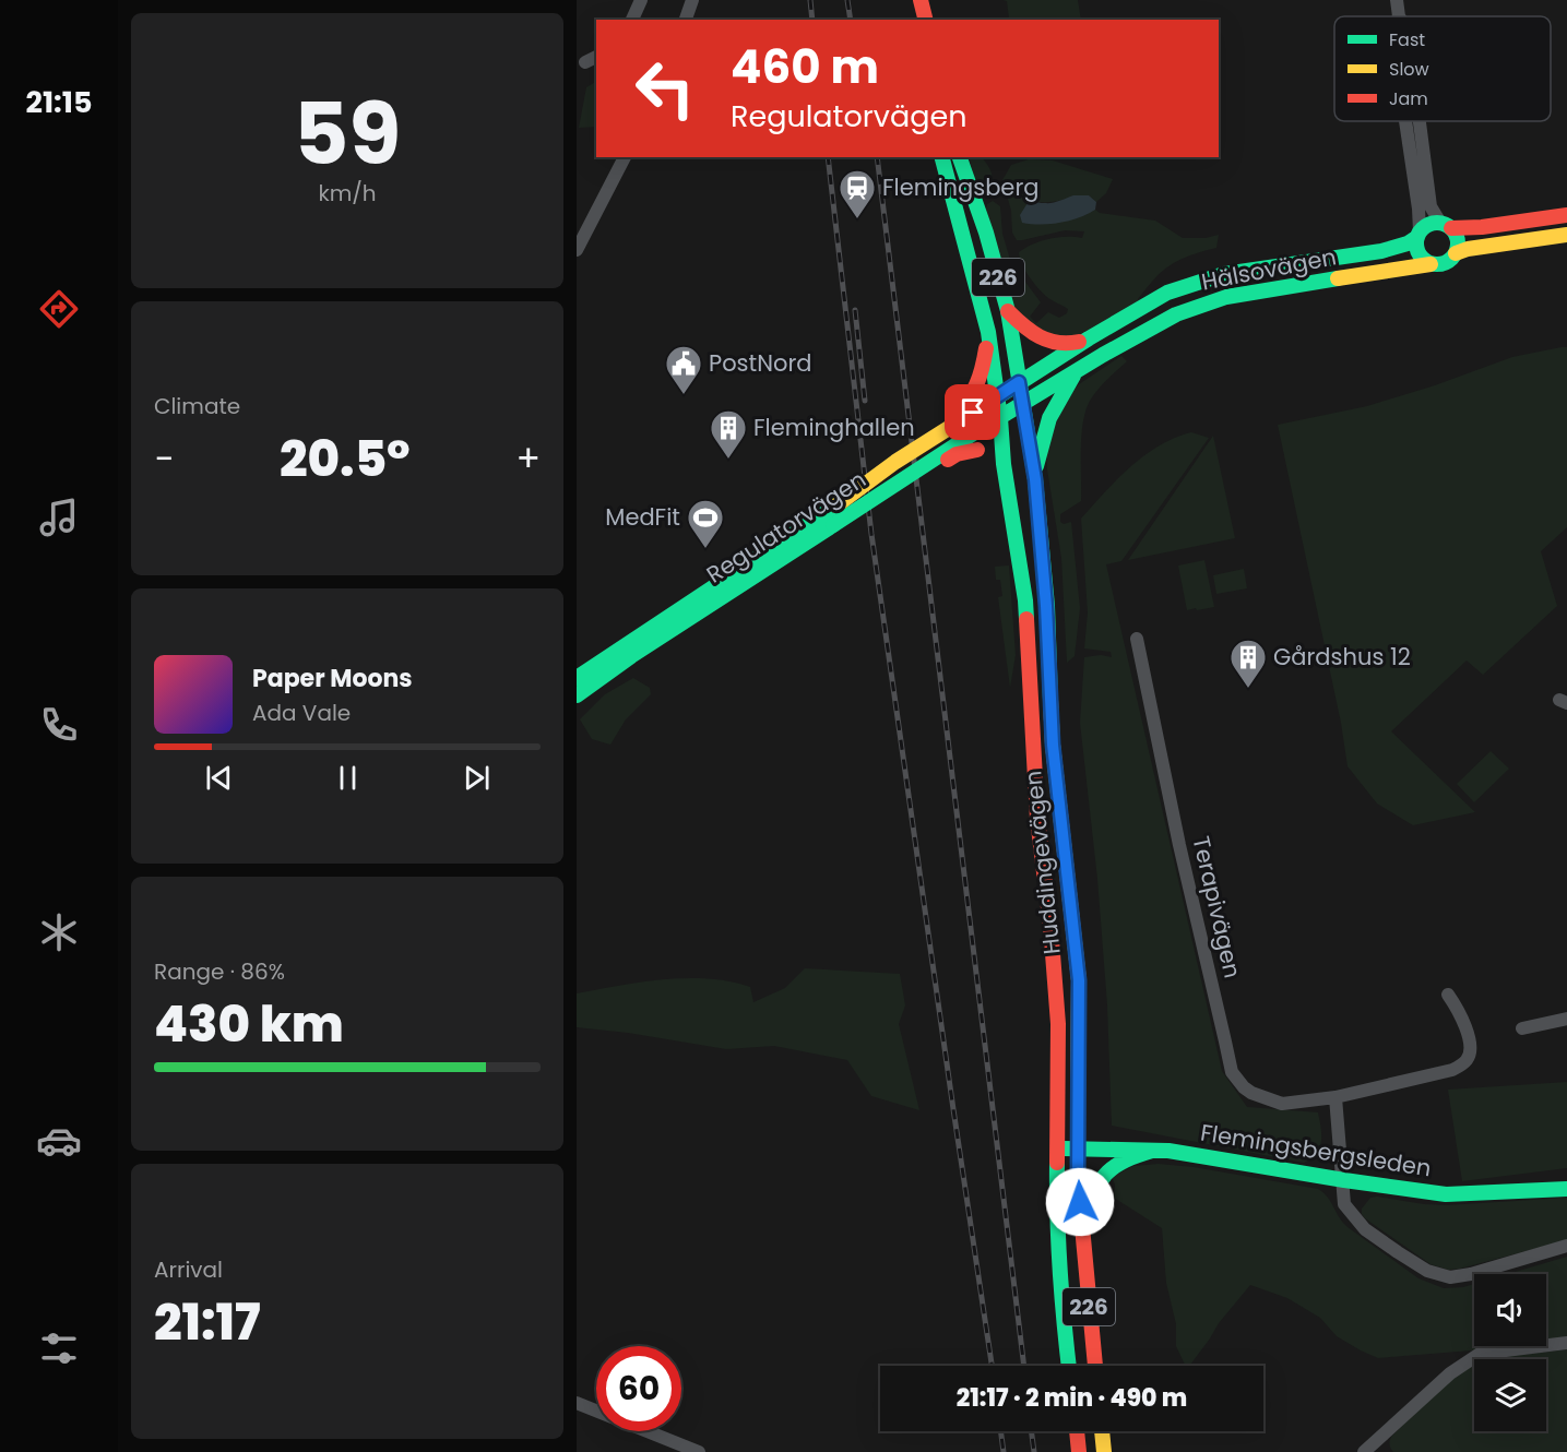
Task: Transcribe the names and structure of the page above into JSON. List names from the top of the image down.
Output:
{
  "streets": {
    "street": [
      "Hälsovägen",
      "226",
      "Regulatorvägen",
      "Huddingevägen",
      "Terapivägen",
      "Flemingsbergsleden"
    ]
  },
  "crossings": [
    ["Hälsovägen", "Regulatorvägen"],
    ["Hälsovägen", "Huddingevägen"],
    ["Regulatorvägen", "Huddingevägen"],
    ["Huddingevägen", "Flemingsbergsleden"]
  ],
  "places": {
    "station": ["Flemingsberg"],
    "public building": ["PostNord"],
    "building": ["Fleminghallen", "Gårdshus 12"],
    "sports": ["MedFit"]
  },
  "legend": ["Fast", "Slow", "Jam"],
  "page": {
    "tabs": "21:15",
    "tile": [
      ["59", "km/h"],
      "Climate",
      ["Range · 86%", "430 km"],
      ["Arrival", "21:17"]
    ],
    "turn": ["460 m", "Regulatorvägen"],
    "heat": ["−", "20.5°", "+"],
    "song": ["Paper Moons", "Ada Vale"],
    "limit": "60",
    "trip": "21:17 · 2 min · 490 m"
  }
}
